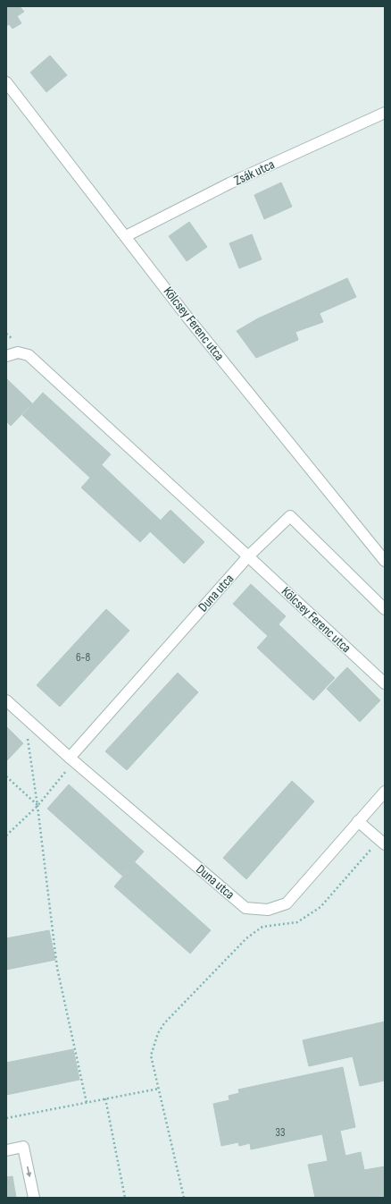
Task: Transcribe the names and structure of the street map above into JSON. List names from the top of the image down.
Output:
{
  "streets": {
    "street": ["Zsák utca", "Kölcsey Ferenc utca", "Duna utca"]
  },
  "crossings": [
    ["Zsák utca", "Kölcsey Ferenc utca"],
    ["Kölcsey Ferenc utca", "Duna utca"]
  ],
  "house_numbers": ["6-8", "33"]
}
